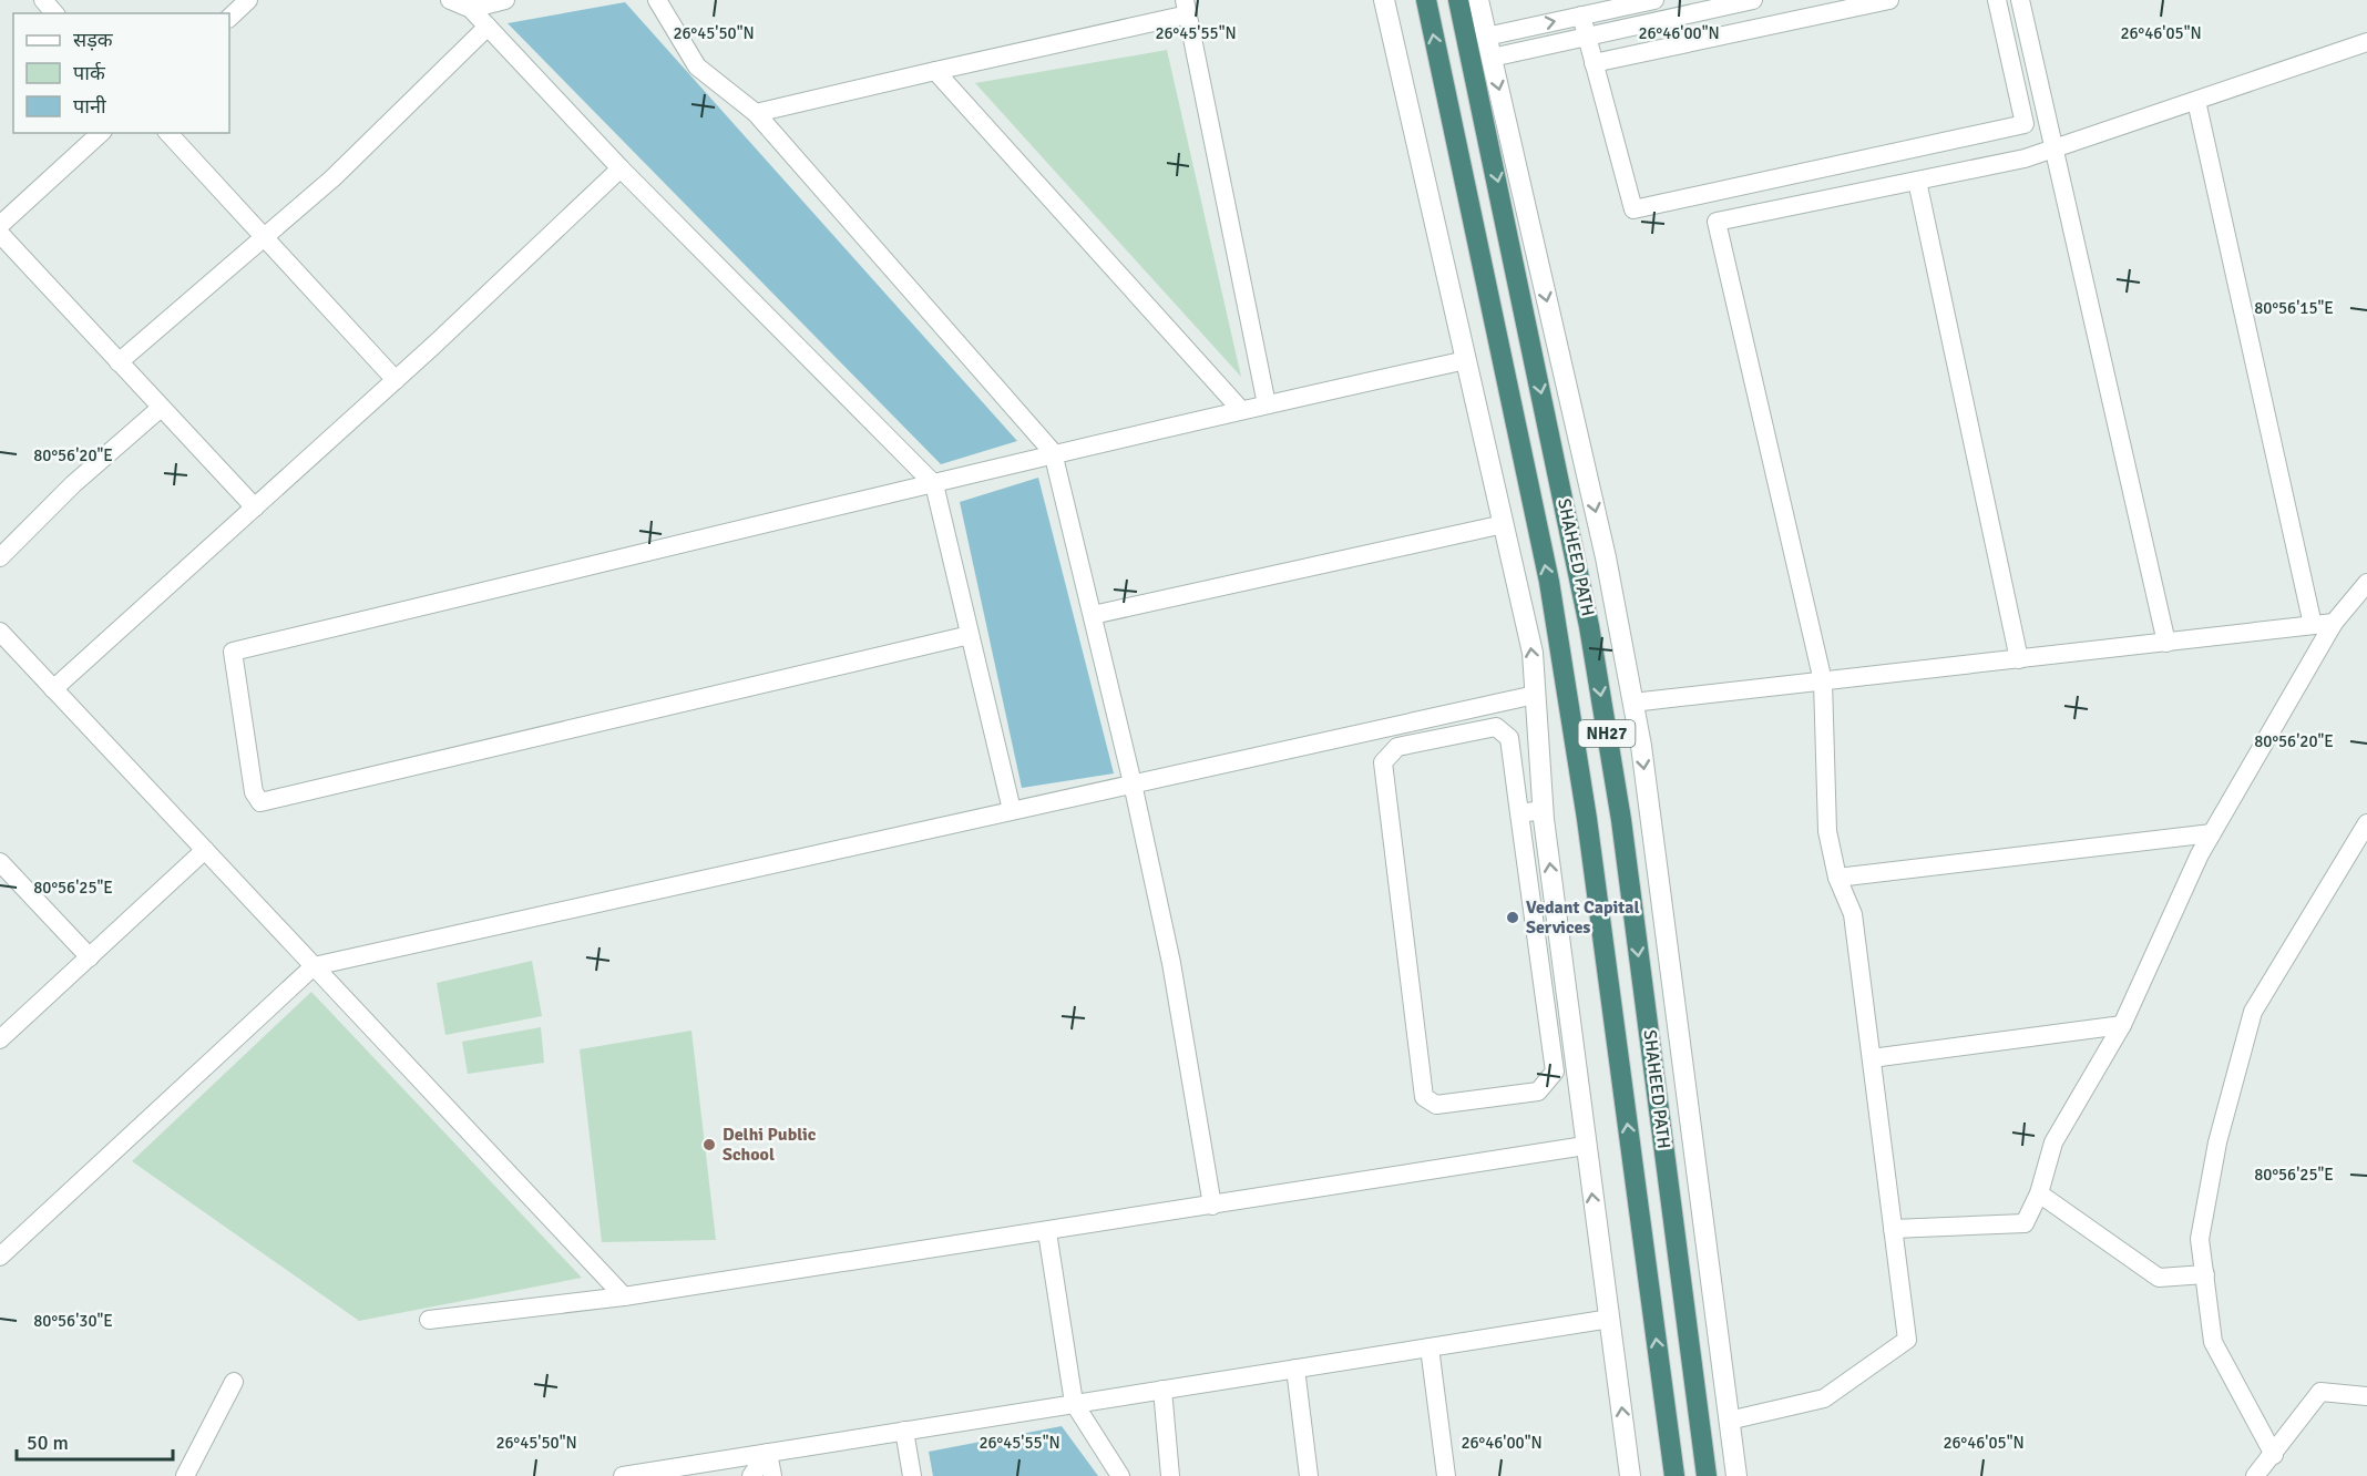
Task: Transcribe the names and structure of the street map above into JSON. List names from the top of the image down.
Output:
{
  "streets": {
    "highway": ["SHAHEED PATH", "NH27"]
  },
  "places": ["Vedant Capital Services", "Delhi Public School"],
  "legend": ["सड़क", "पार्क", "पानी"],
  "scale_bar": "50 m",
  "coordinates": [
    "26°45'50\"N",
    "26°45'55\"N",
    "26°46'00\"N",
    "26°46'05\"N",
    "80°56'15\"E",
    "80°56'20\"E",
    "80°56'25\"E",
    "80°56'30\"E"
  ]
}
